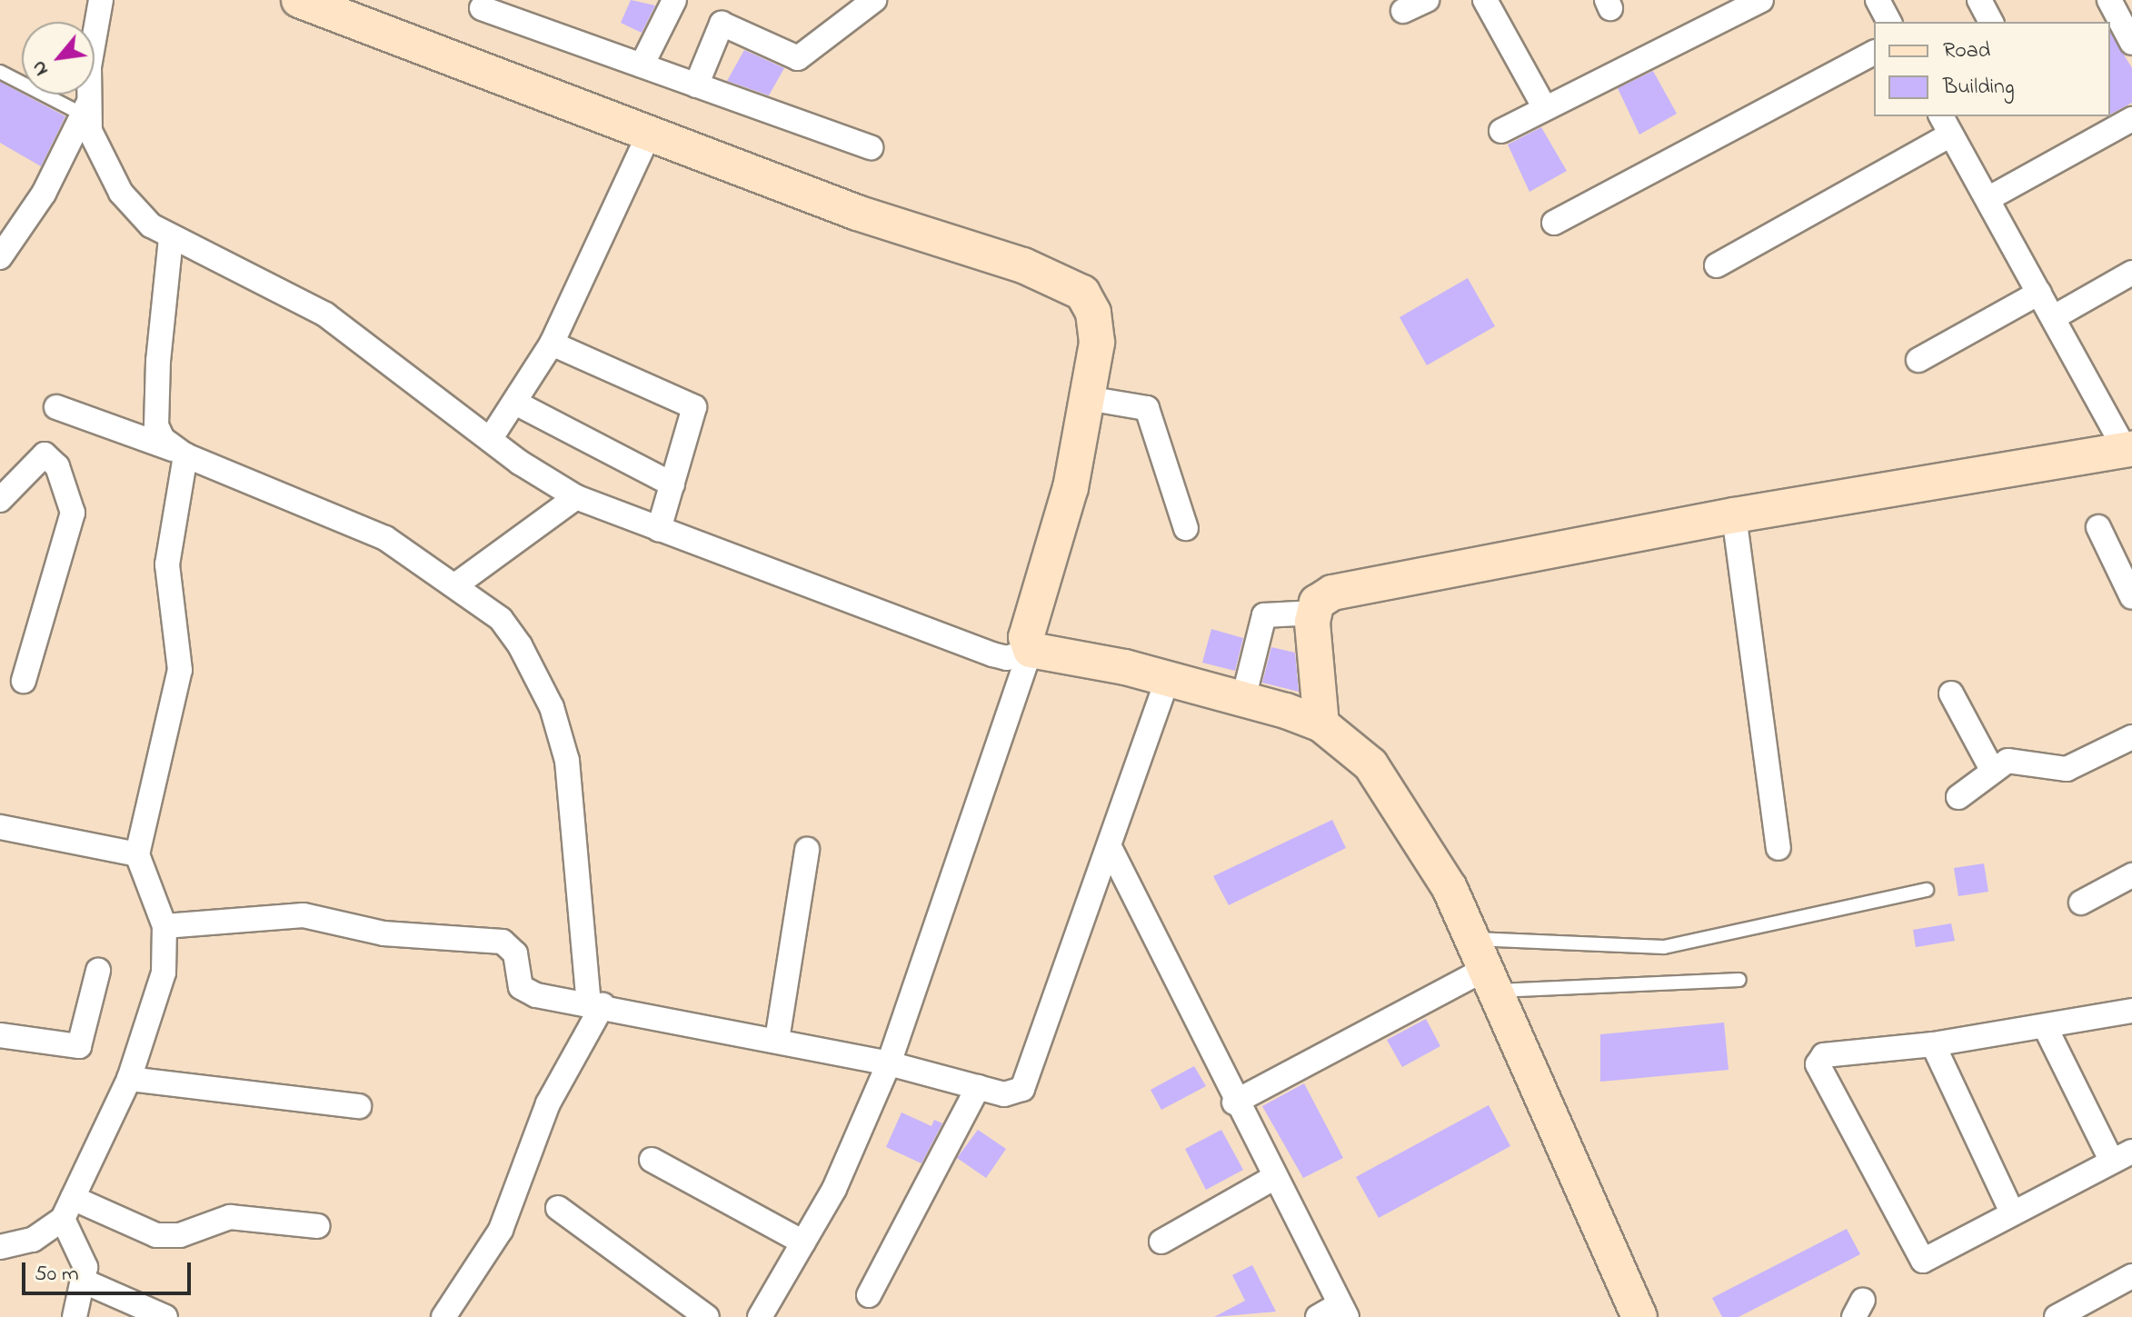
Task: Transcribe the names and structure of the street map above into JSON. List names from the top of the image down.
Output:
{
  "legend": ["Road", "Building"],
  "scale_bar": "50 m",
  "north": "bottom left"
}
